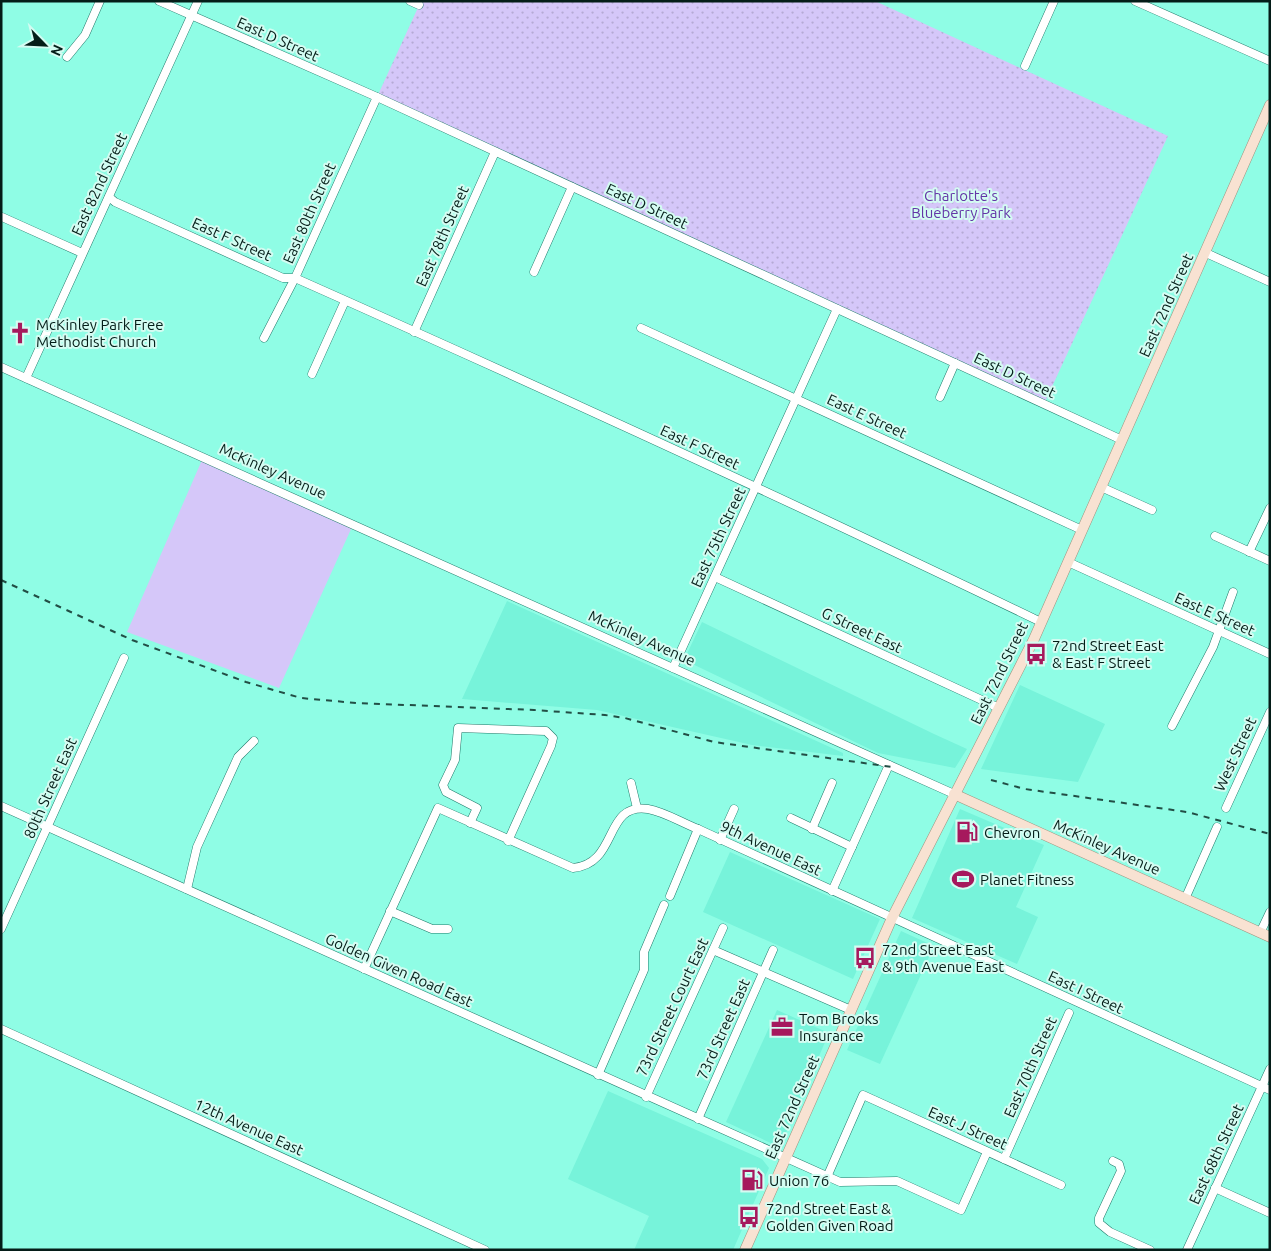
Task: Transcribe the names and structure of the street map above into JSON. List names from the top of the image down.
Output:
{
  "streets": {
    "main road": ["East 72nd Street", "McKinley Avenue"],
    "street": [
      "East D Street",
      "East 82nd Street",
      "East 80th Street",
      "East 78th Street",
      "East F Street",
      "East E Street",
      "East 75th Street",
      "G Street East",
      "West Street",
      "80th Street East",
      "9th Avenue East",
      "Golden Given Road East",
      "East I Street",
      "73rd Street Court East",
      "73rd Street East",
      "East 70th Street",
      "12th Avenue East",
      "East J Street",
      "East 68th Street"
    ]
  },
  "crossings": [
    ["East D Street", "East 82nd Street"],
    ["East D Street", "East 80th Street"],
    ["East D Street", "East 78th Street"],
    ["East D Street", "East 72nd Street"],
    ["East D Street", "East 75th Street"],
    ["East 82nd Street", "East F Street"],
    ["East 82nd Street", "McKinley Avenue"],
    ["East 80th Street", "East F Street"],
    ["East 78th Street", "East F Street"],
    ["East F Street", "East 72nd Street"],
    ["East F Street", "East 75th Street"],
    ["East 72nd Street", "East E Street"],
    ["East 72nd Street", "McKinley Avenue"],
    ["East 72nd Street", "G Street East"],
    ["East 72nd Street", "9th Avenue East"],
    ["East 72nd Street", "Golden Given Road East"],
    ["East 72nd Street", "East I Street"],
    ["East E Street", "East 75th Street"],
    ["McKinley Avenue", "East 75th Street"],
    ["East 75th Street", "G Street East"],
    ["80th Street East", "Golden Given Road East"],
    ["9th Avenue East", "East I Street"],
    ["Golden Given Road East", "73rd Street Court East"],
    ["Golden Given Road East", "73rd Street East"],
    ["Golden Given Road East", "East J Street"],
    ["East I Street", "East 68th Street"],
    ["East 70th Street", "East J Street"]
  ],
  "parks": ["Charlotte's Blueberry Park"],
  "places": {
    "church": ["McKinley Park Free Methodist Church"],
    "bus stop": ["72nd Street East & East F Street", "72nd Street East & 9th Avenue East", "72nd Street East & Golden Given Road"],
    "fuel station": ["Chevron", "Union 76"],
    "sports": ["Planet Fitness"],
    "office": ["Tom Brooks Insurance"]
  },
  "north": "bottom right"
}
